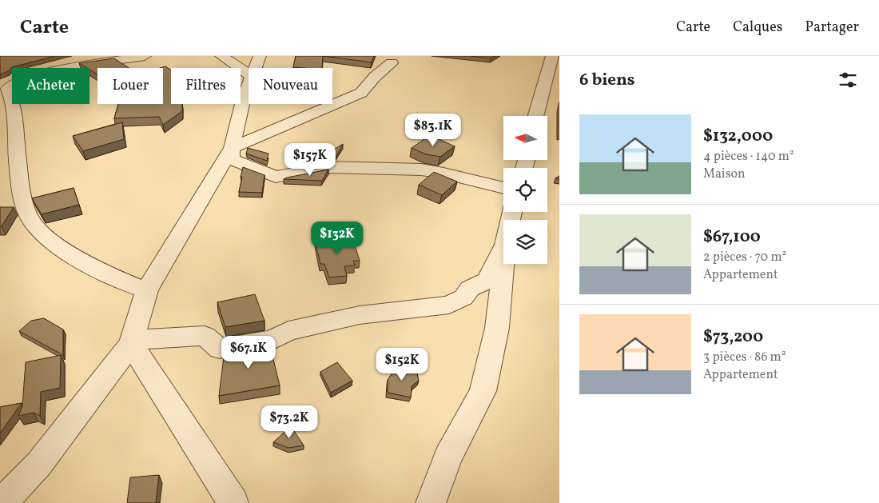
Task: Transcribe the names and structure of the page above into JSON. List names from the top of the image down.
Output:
{
  "north": "left",
  "page": {
    "header": "Carte",
    "nav": ["Carte", "Calques", "Partager"],
    "heading": "6 biens",
    "chip": [
      "Acheter",
      "Louer",
      "Filtres",
      "Nouveau"
    ],
    "list": [
      {
        "name": "$132,000",
        "note": "4 pièces · 140 m² · Maison"
      },
      {
        "name": "$67,100",
        "note": "2 pièces · 70 m² · Appartement"
      },
      {
        "name": "$73,200",
        "note": "3 pièces · 86 m² · Appartement"
      }
    ],
    "price": [
      "$83.1K",
      "$157K",
      "$132K",
      "$67.1K",
      "$152K",
      "$73.2K"
    ]
  }
}
